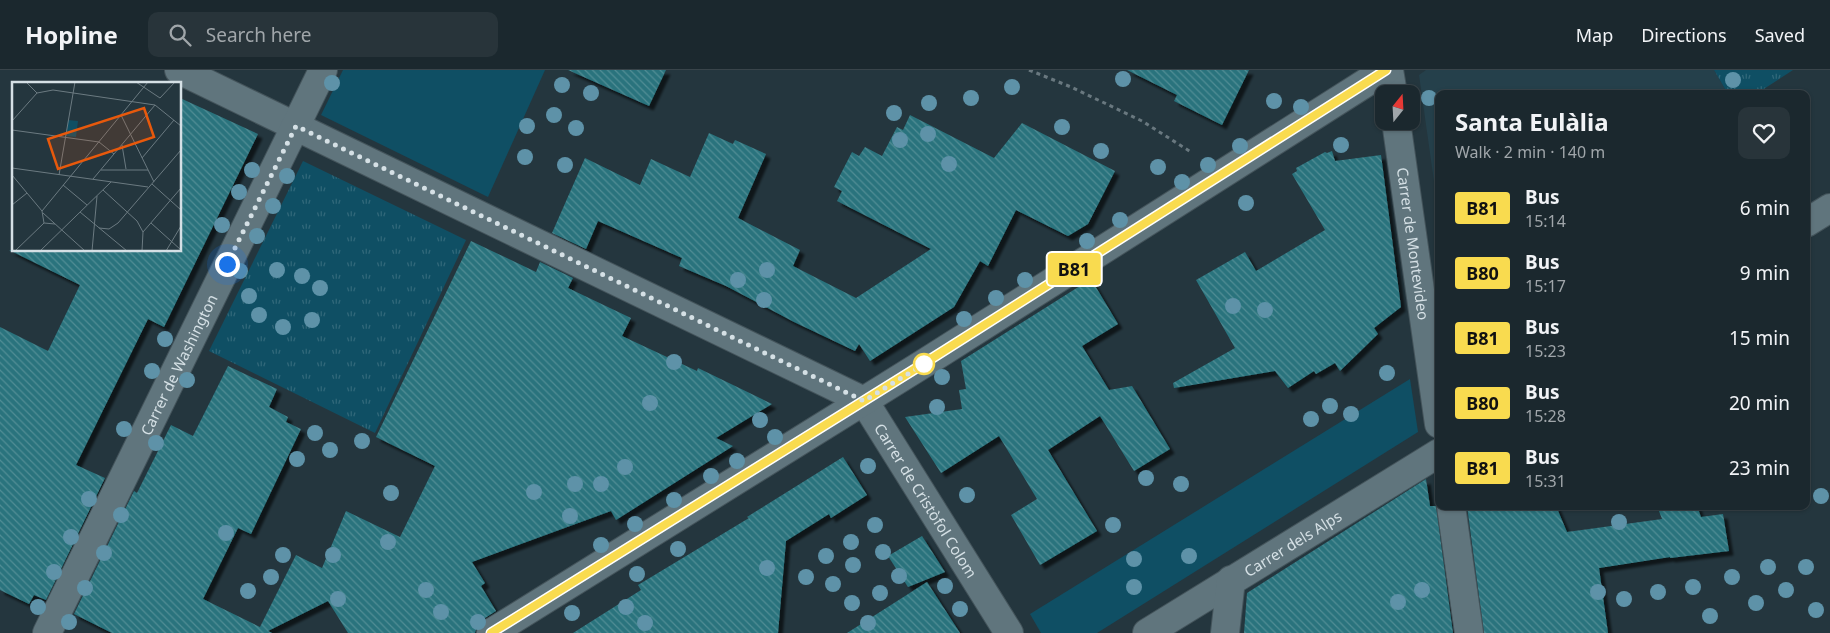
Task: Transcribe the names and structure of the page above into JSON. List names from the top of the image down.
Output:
{
  "streets": {
    "street": [
      "Carrer de Montevideo",
      "Carrer de Washington",
      "Carrer de Cristòfol Colom",
      "Carrer dels Alps"
    ]
  },
  "lines": ["bus line B81"],
  "north": "top",
  "page": {
    "header": "Hopline",
    "search": "Search here",
    "nav": ["Map", "Directions", "Saved"],
    "on_map": "B81",
    "heading": ["Santa Eulàlia", "Walk · 2 min · 140 m"],
    "list": [
      {
        "mark": "B81",
        "name": "Bus",
        "note": "15:14",
        "value": "6 min"
      },
      {
        "mark": "B80",
        "name": "Bus",
        "note": "15:17",
        "value": "9 min"
      },
      {
        "mark": "B81",
        "name": "Bus",
        "note": "15:23",
        "value": "15 min"
      },
      {
        "mark": "B80",
        "name": "Bus",
        "note": "15:28",
        "value": "20 min"
      },
      {
        "mark": "B81",
        "name": "Bus",
        "note": "15:31",
        "value": "23 min"
      }
    ]
  }
}
